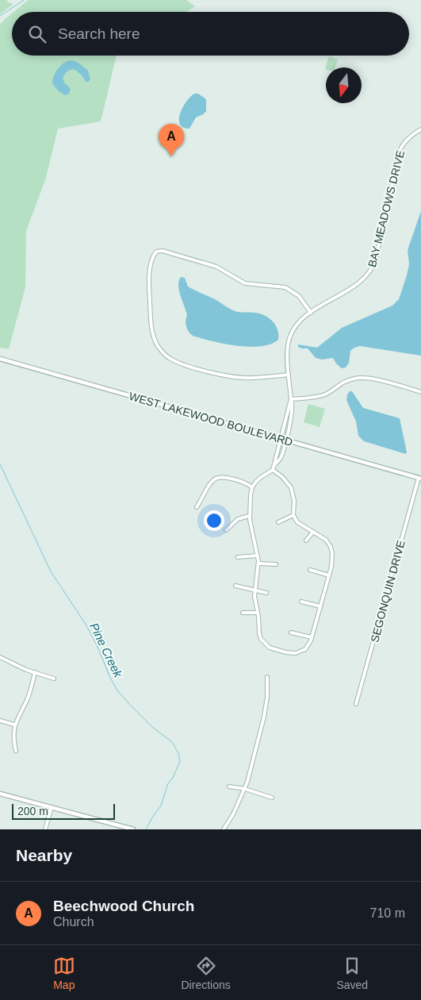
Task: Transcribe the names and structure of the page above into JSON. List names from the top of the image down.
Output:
{
  "streets": {
    "street": ["BAY MEADOWS DRIVE", "WEST LAKEWOOD BOULEVARD", "SEGONQUIN DRIVE"]
  },
  "crossings": [
    ["BAY MEADOWS DRIVE", "WEST LAKEWOOD BOULEVARD"],
    ["WEST LAKEWOOD BOULEVARD", "SEGONQUIN DRIVE"]
  ],
  "water": ["Pine Creek"],
  "scale_bar": "200 m",
  "north": "bottom",
  "page": {
    "search": "Search here",
    "pins": "A",
    "scale": "200 m",
    "heading": "Nearby",
    "list": [
      {
        "mark": "A",
        "name": "Beechwood Church",
        "note": "Church",
        "value": "710 m"
      }
    ],
    "nav": ["Map", "Directions", "Saved"]
  }
}
